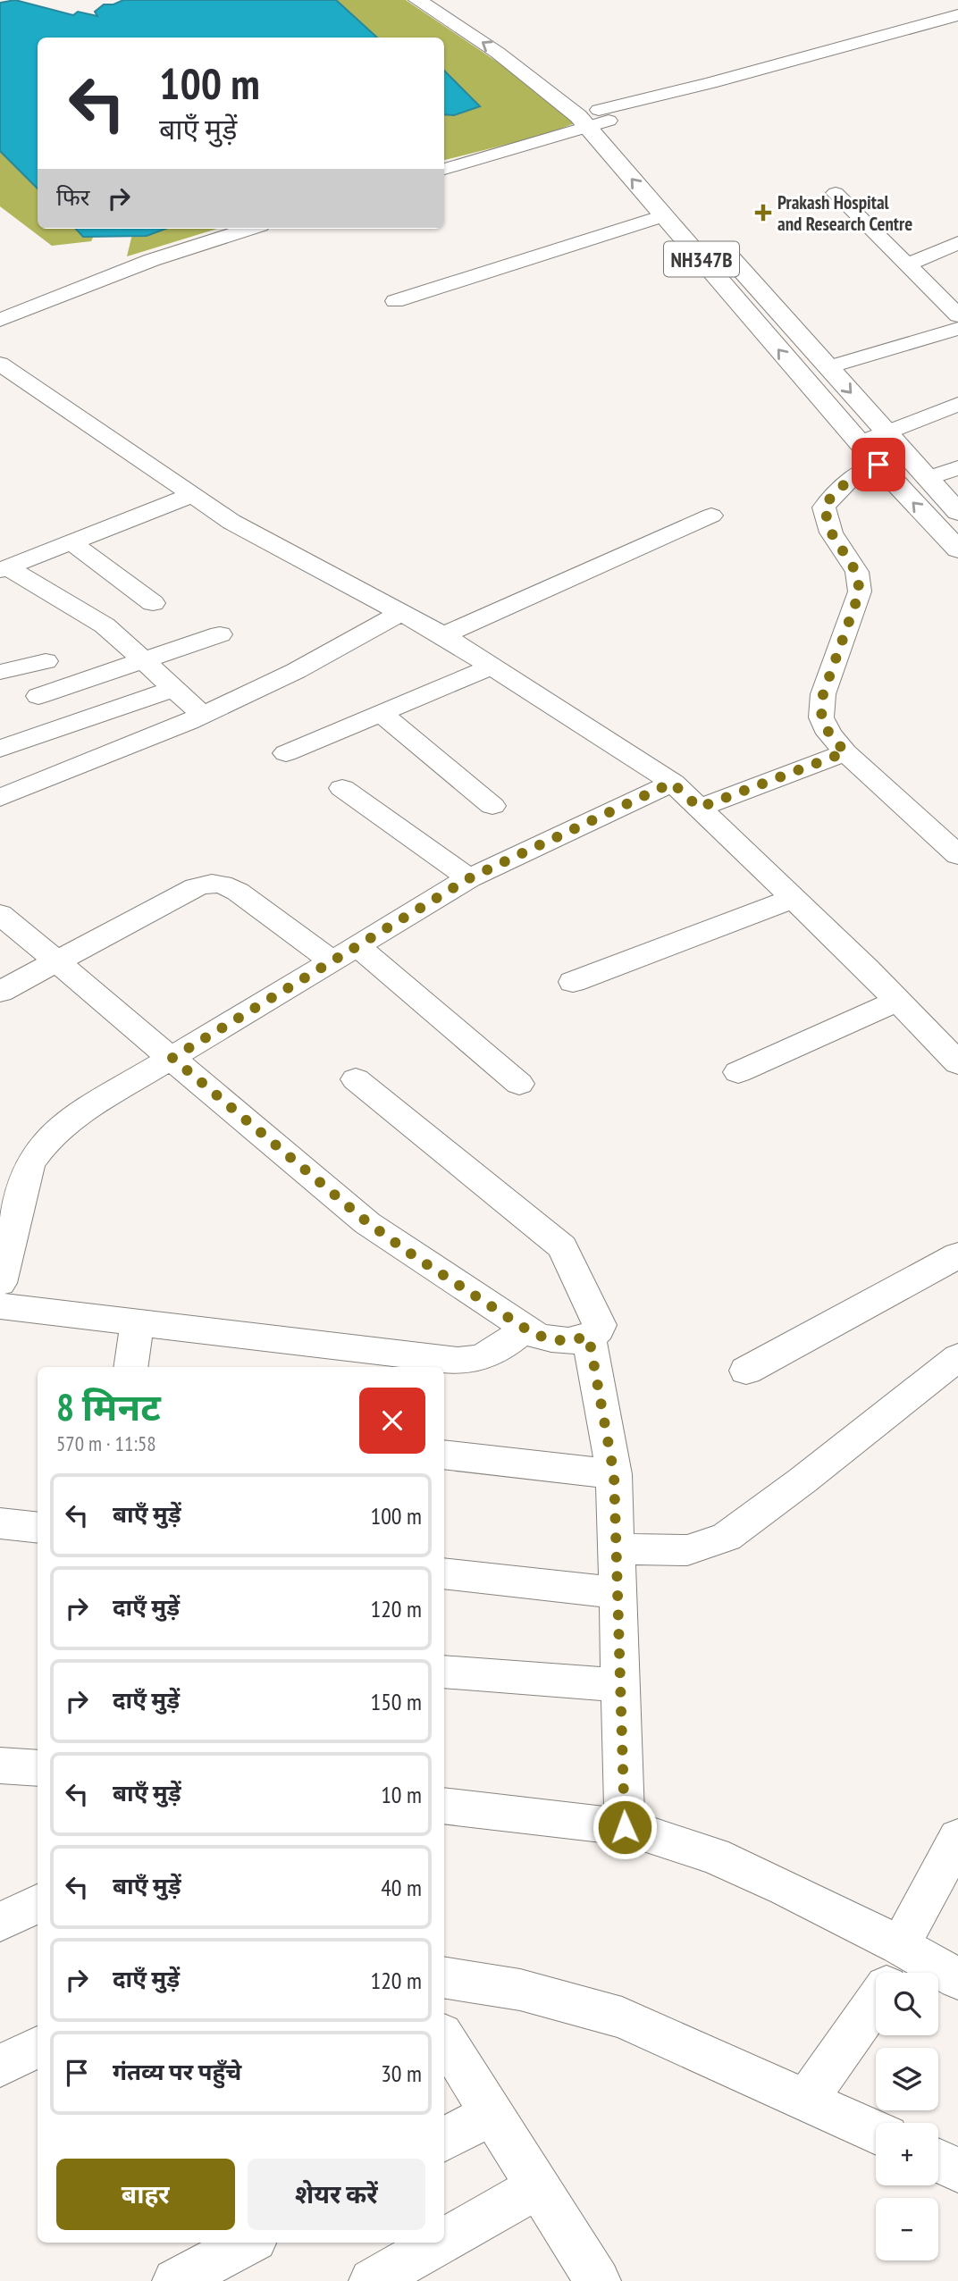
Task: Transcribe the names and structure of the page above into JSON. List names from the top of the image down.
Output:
{
  "streets": {
    "highway": ["NH347B"]
  },
  "places": {
    "health": ["Prakash Hospital and Research Centre"]
  },
  "page": {
    "turn": ["100 m", "बाएँ मुड़ें"],
    "then": "फिर",
    "heading": ["8 मिनट", "570 m · 11:58"],
    "list": [
      {
        "name": "बाएँ मुड़ें",
        "value": "100 m"
      },
      {
        "name": "दाएँ मुड़ें",
        "value": "120 m"
      },
      {
        "name": "दाएँ मुड़ें",
        "value": "150 m"
      },
      {
        "name": "बाएँ मुड़ें",
        "value": "10 m"
      },
      {
        "name": "बाएँ मुड़ें",
        "value": "40 m"
      },
      {
        "name": "दाएँ मुड़ें",
        "value": "120 m"
      },
      {
        "name": "गंतव्य पर पहुँचे",
        "value": "30 m"
      }
    ],
    "map_buttons": ["+", "−"],
    "buttons": ["बाहर", "शेयर करें"]
  }
}
